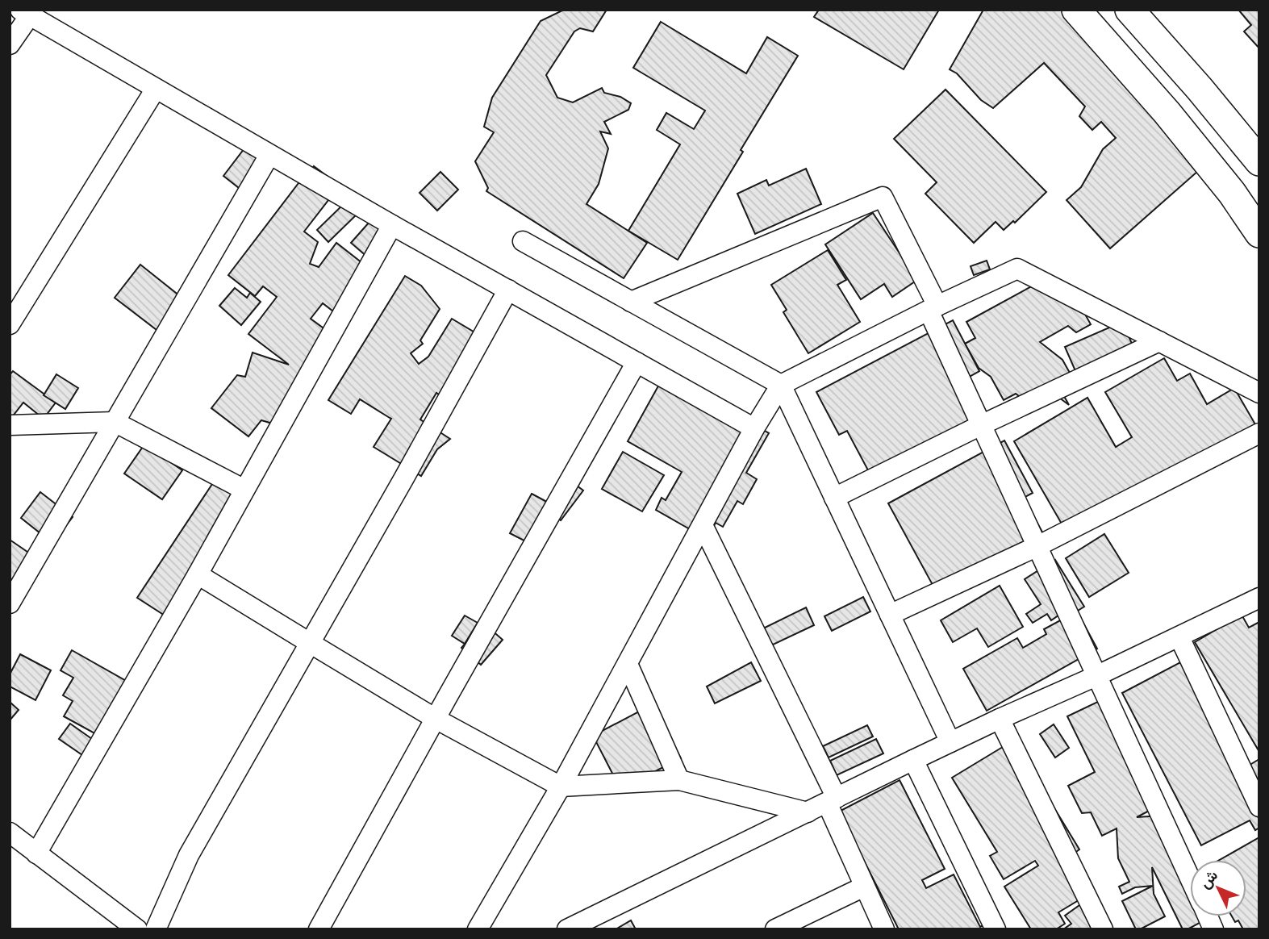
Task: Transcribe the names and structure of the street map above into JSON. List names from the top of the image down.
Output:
{
  "north": "top left"
}
